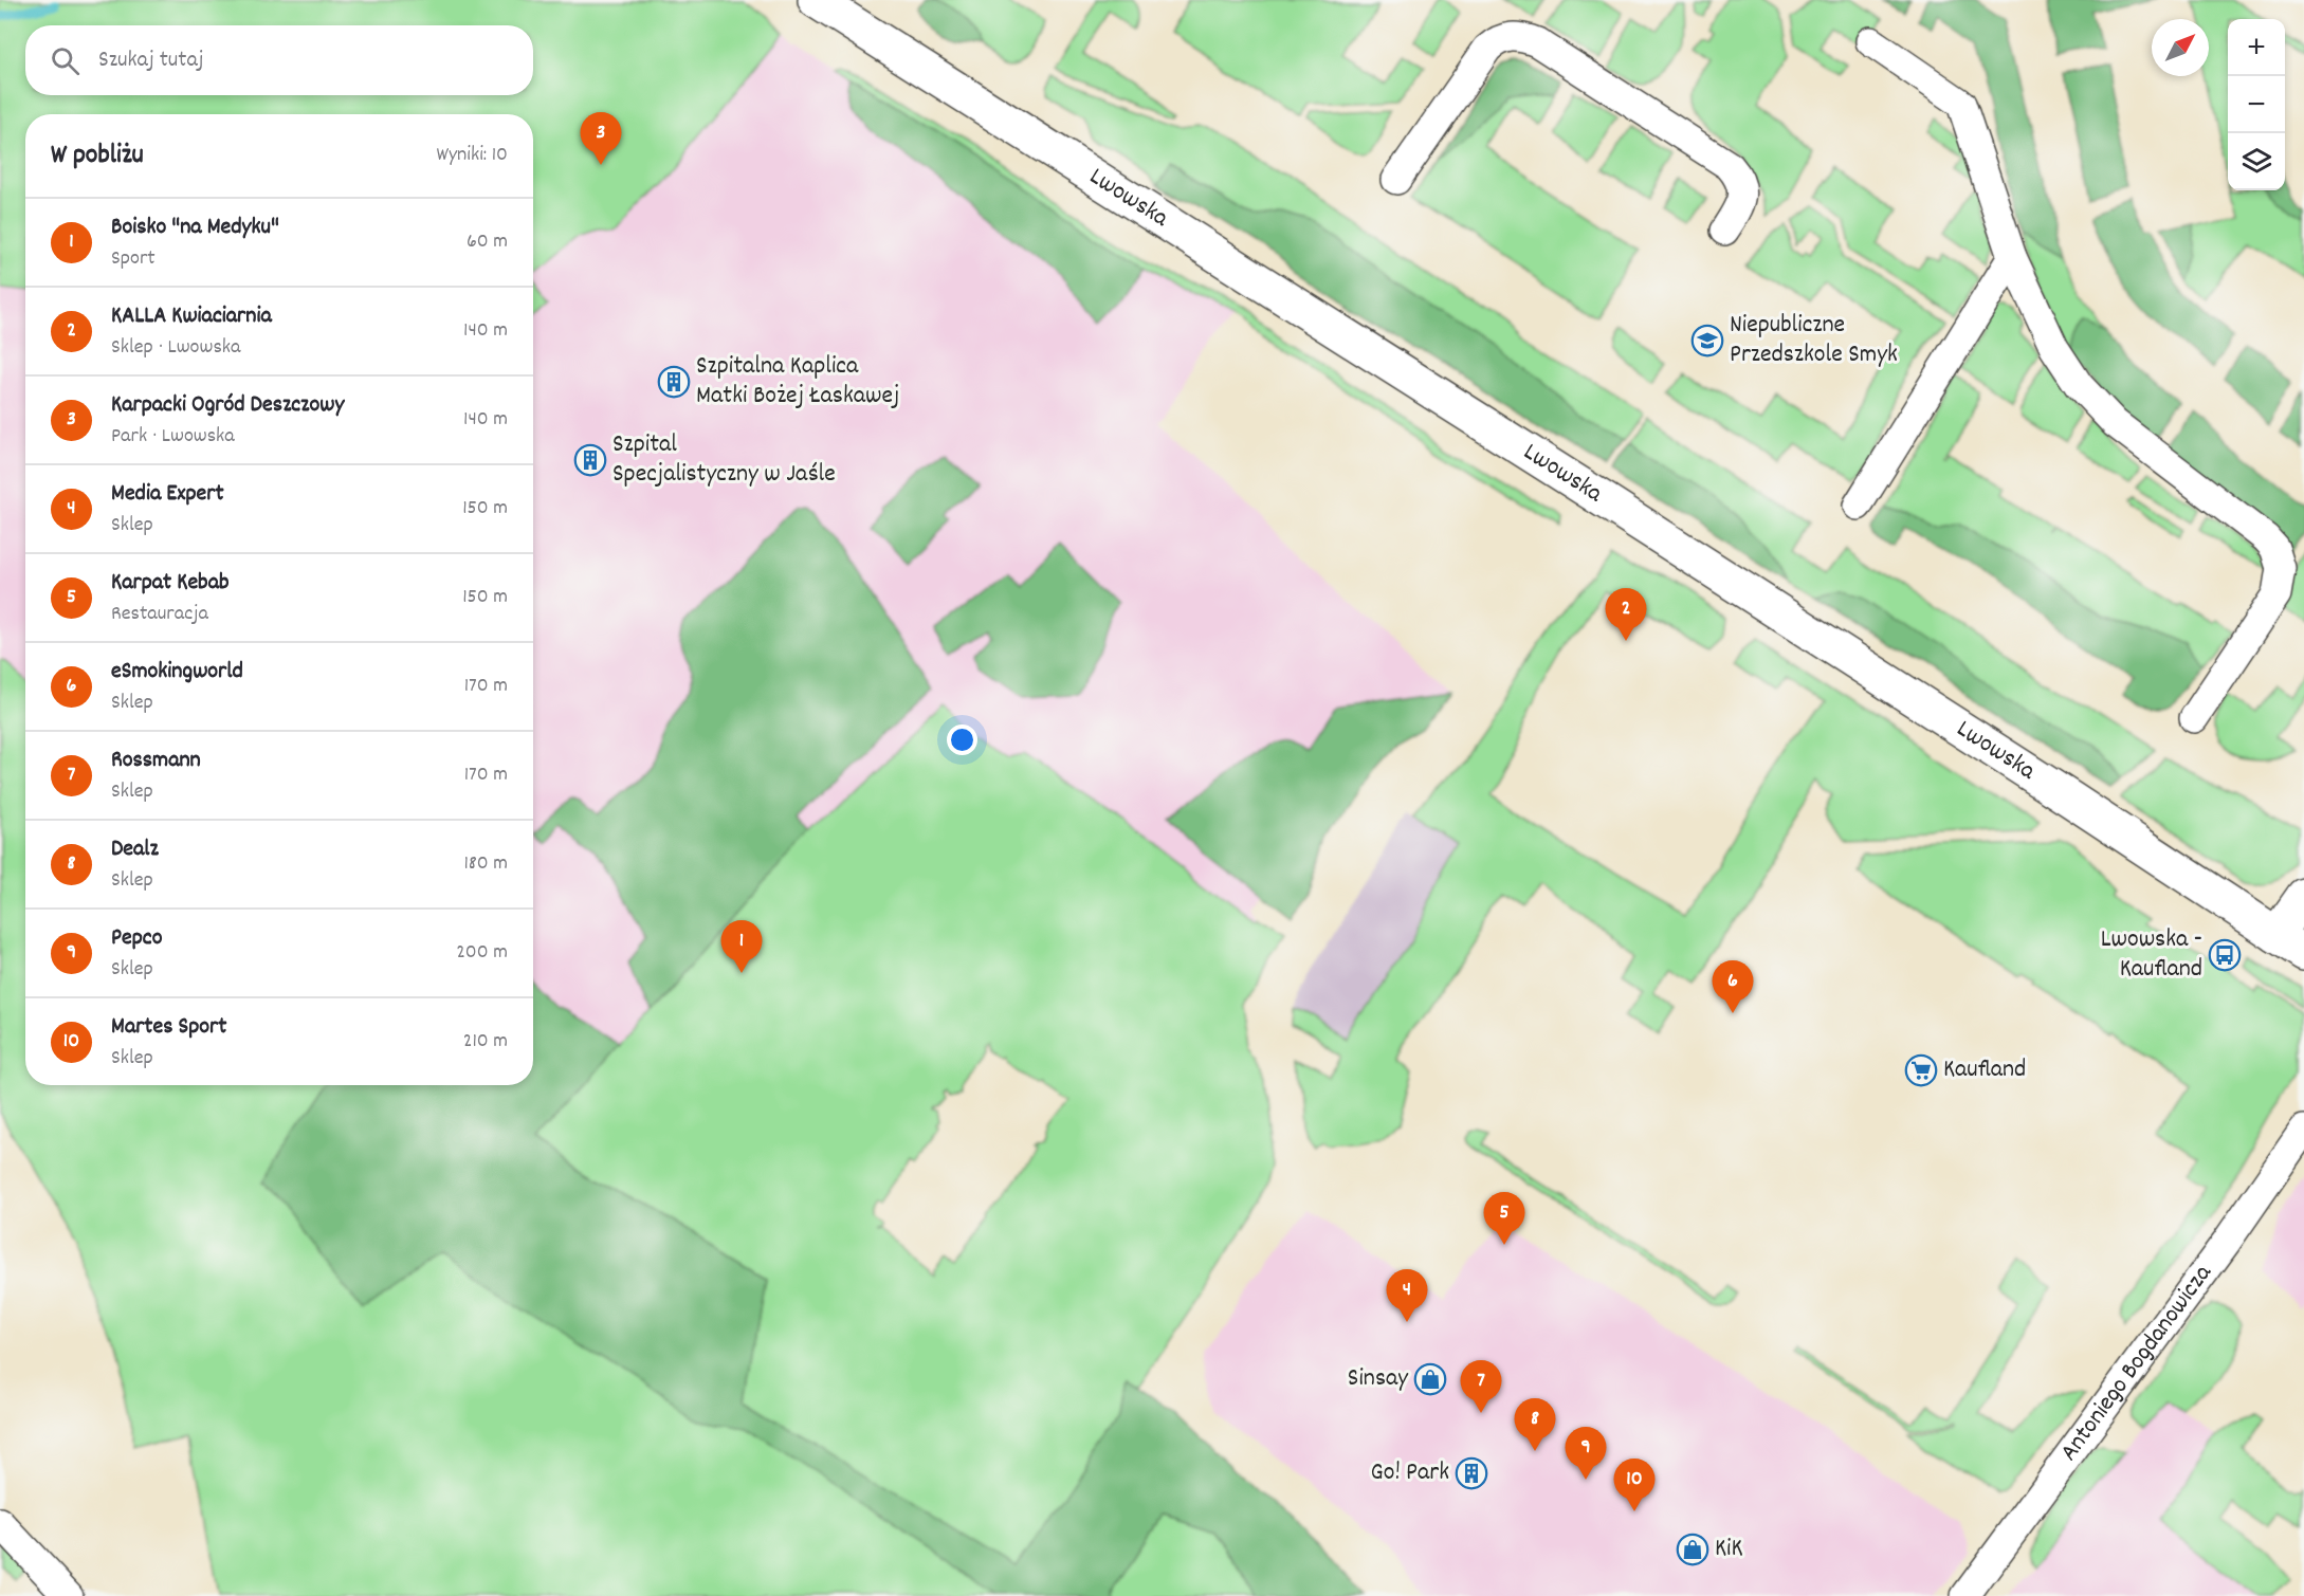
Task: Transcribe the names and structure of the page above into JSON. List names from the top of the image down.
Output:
{
  "streets": {
    "main road": ["Lwowska"],
    "street": ["Antoniego Bogdanowicza"]
  },
  "places": {
    "school or university": ["Niepubliczne Przedszkole Smyk"],
    "building": ["Szpitalna Kaplica Matki Bożej Łaskawej", "Szpital Specjalistyczny w Jaśle", "Go! Park"],
    "bus stop": ["Lwowska - Kaufland"],
    "supermarket": ["Kaufland"],
    "shop": ["Sinsay", "KiK"]
  },
  "north": "top right",
  "page": {
    "map_buttons": ["+", "−"],
    "search": "Szukaj tutaj",
    "pins": [
      "3",
      "2",
      "1",
      "6",
      "5",
      "4",
      "7",
      "8",
      "9",
      "10"
    ],
    "heading": ["W pobliżu", "Wyniki: 10"],
    "list": [
      {
        "mark": "1",
        "name": "Boisko \"na Medyku\"",
        "note": "Sport",
        "value": "60 m"
      },
      {
        "mark": "2",
        "name": "KALLA Kwiaciarnia",
        "note": "Sklep · Lwowska",
        "value": "140 m"
      },
      {
        "mark": "3",
        "name": "Karpacki Ogród Deszczowy",
        "note": "Park · Lwowska",
        "value": "140 m"
      },
      {
        "mark": "4",
        "name": "Media Expert",
        "note": "Sklep",
        "value": "150 m"
      },
      {
        "mark": "5",
        "name": "Karpat Kebab",
        "note": "Restauracja",
        "value": "150 m"
      },
      {
        "mark": "6",
        "name": "eSmokingworld",
        "note": "Sklep",
        "value": "170 m"
      },
      {
        "mark": "7",
        "name": "Rossmann",
        "note": "Sklep",
        "value": "170 m"
      },
      {
        "mark": "8",
        "name": "Dealz",
        "note": "Sklep",
        "value": "180 m"
      },
      {
        "mark": "9",
        "name": "Pepco",
        "note": "Sklep",
        "value": "200 m"
      },
      {
        "mark": "10",
        "name": "Martes Sport",
        "note": "Sklep",
        "value": "210 m"
      }
    ]
  }
}
